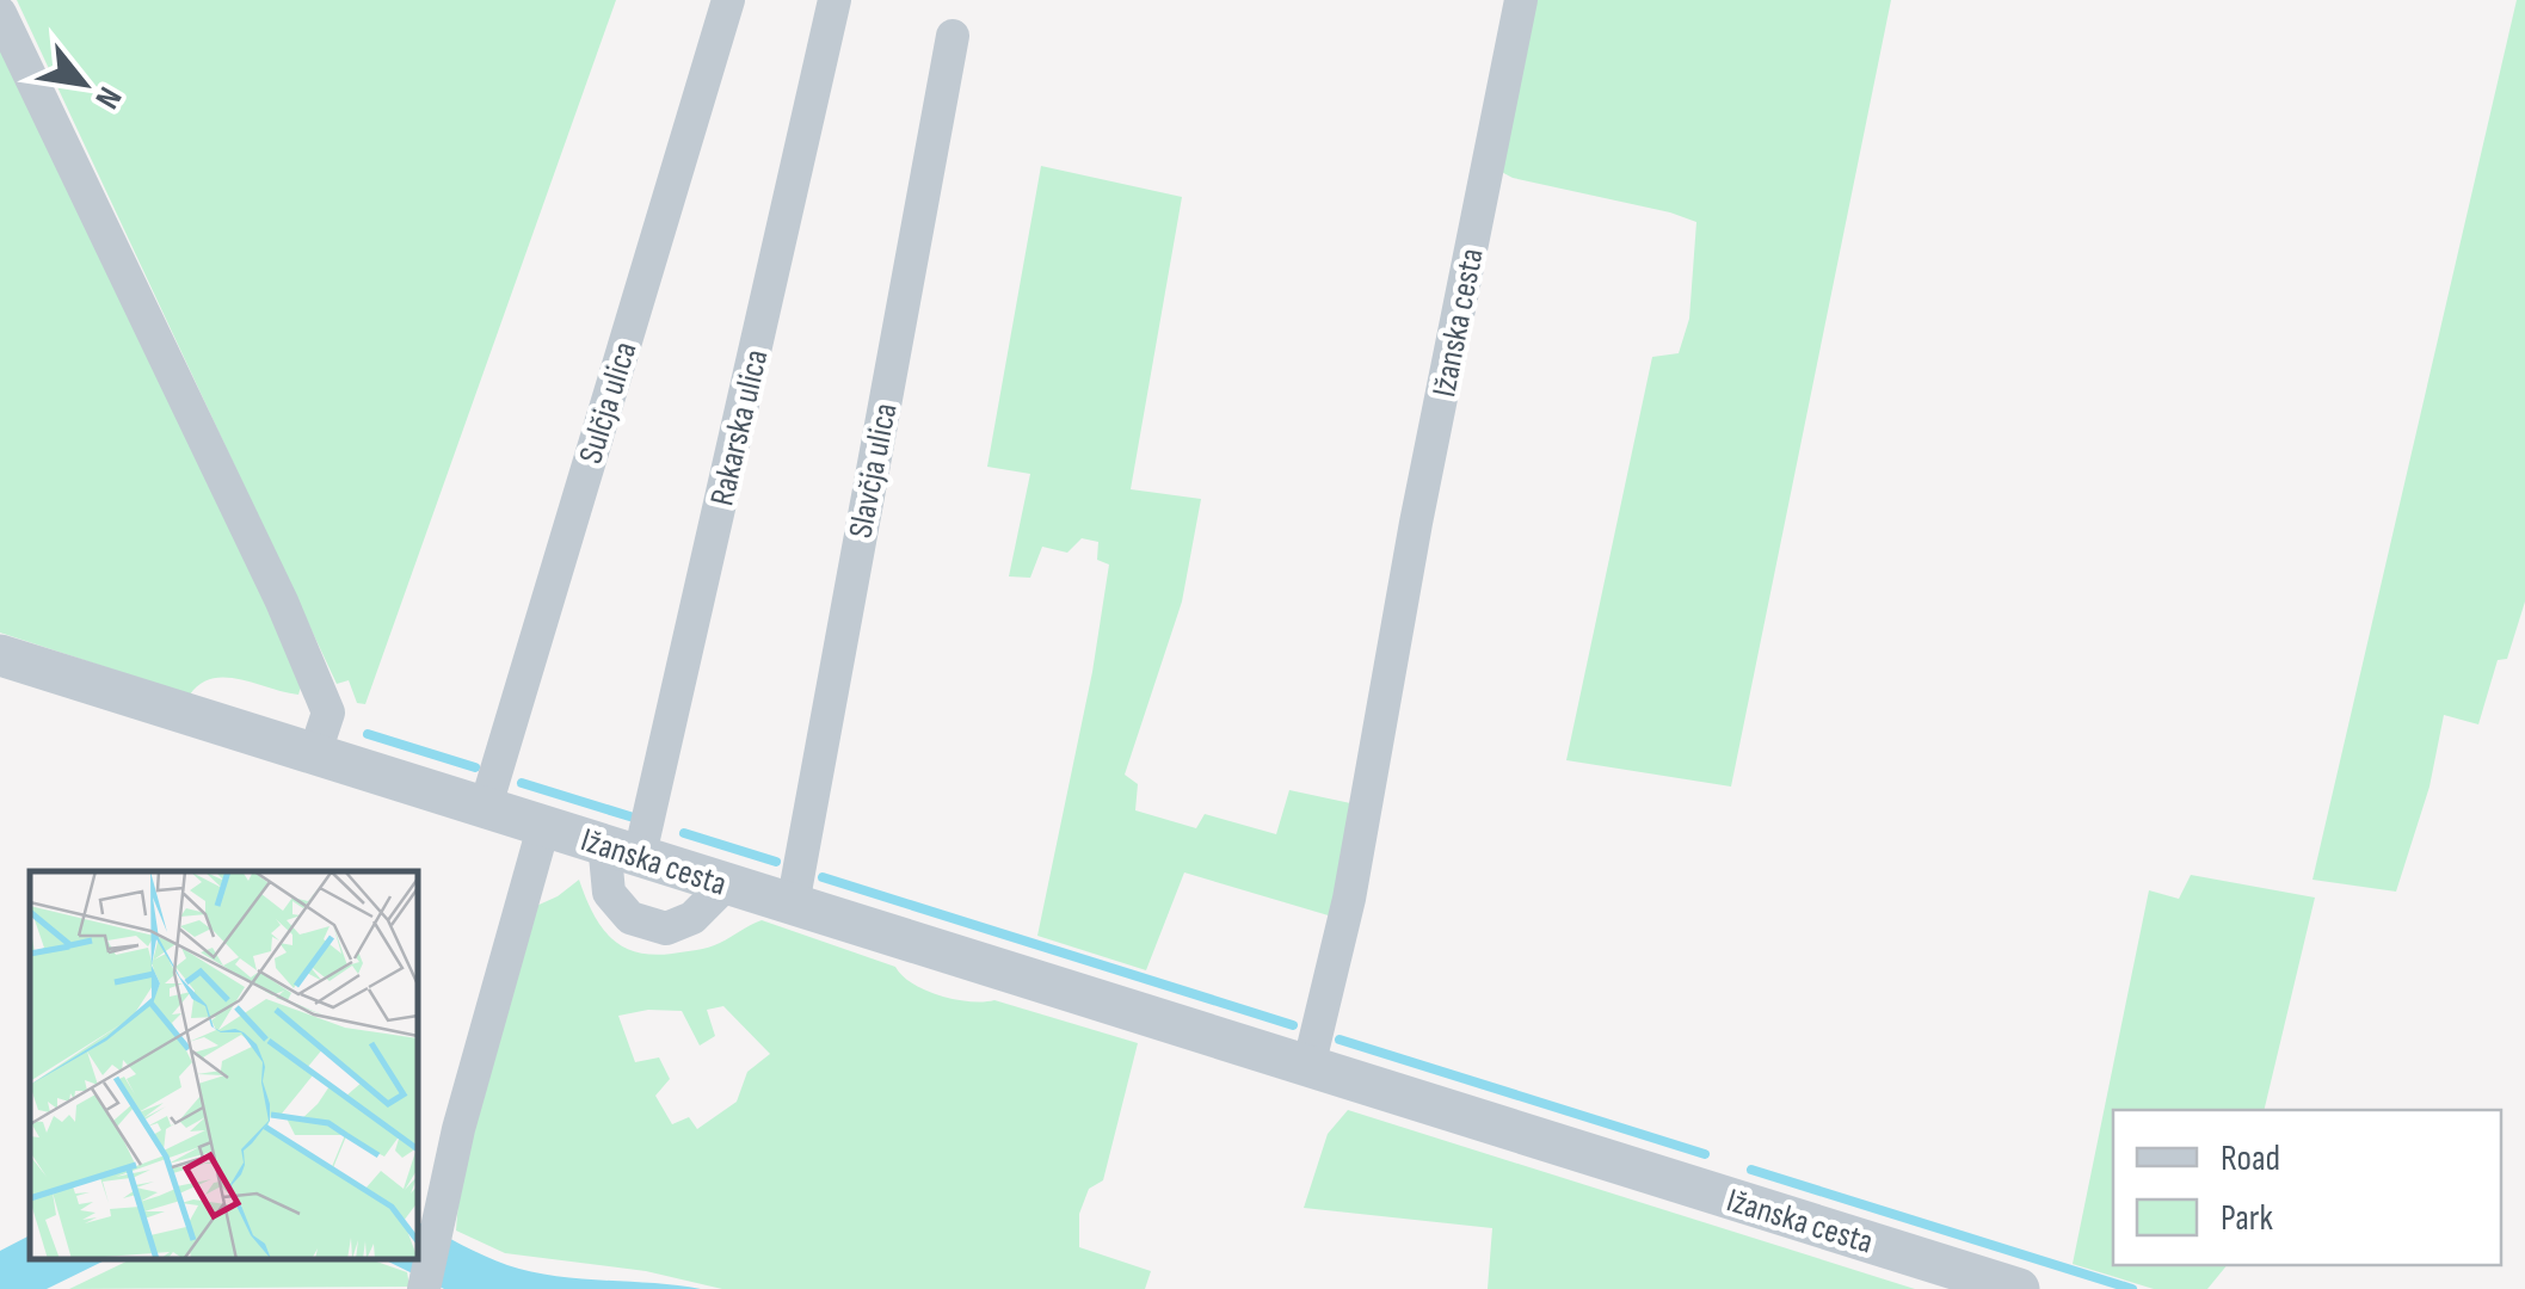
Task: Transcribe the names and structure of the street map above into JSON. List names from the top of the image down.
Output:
{
  "streets": {
    "street": [
      "Ižanska cesta",
      "Sulčja ulica",
      "Rakarska ulica",
      "Slavčja ulica"
    ]
  },
  "crossings": [
    ["Ižanska cesta", "Sulčja ulica"],
    ["Ižanska cesta", "Rakarska ulica"],
    ["Ižanska cesta", "Slavčja ulica"]
  ],
  "legend": ["Road", "Park"],
  "north": "bottom right"
}
